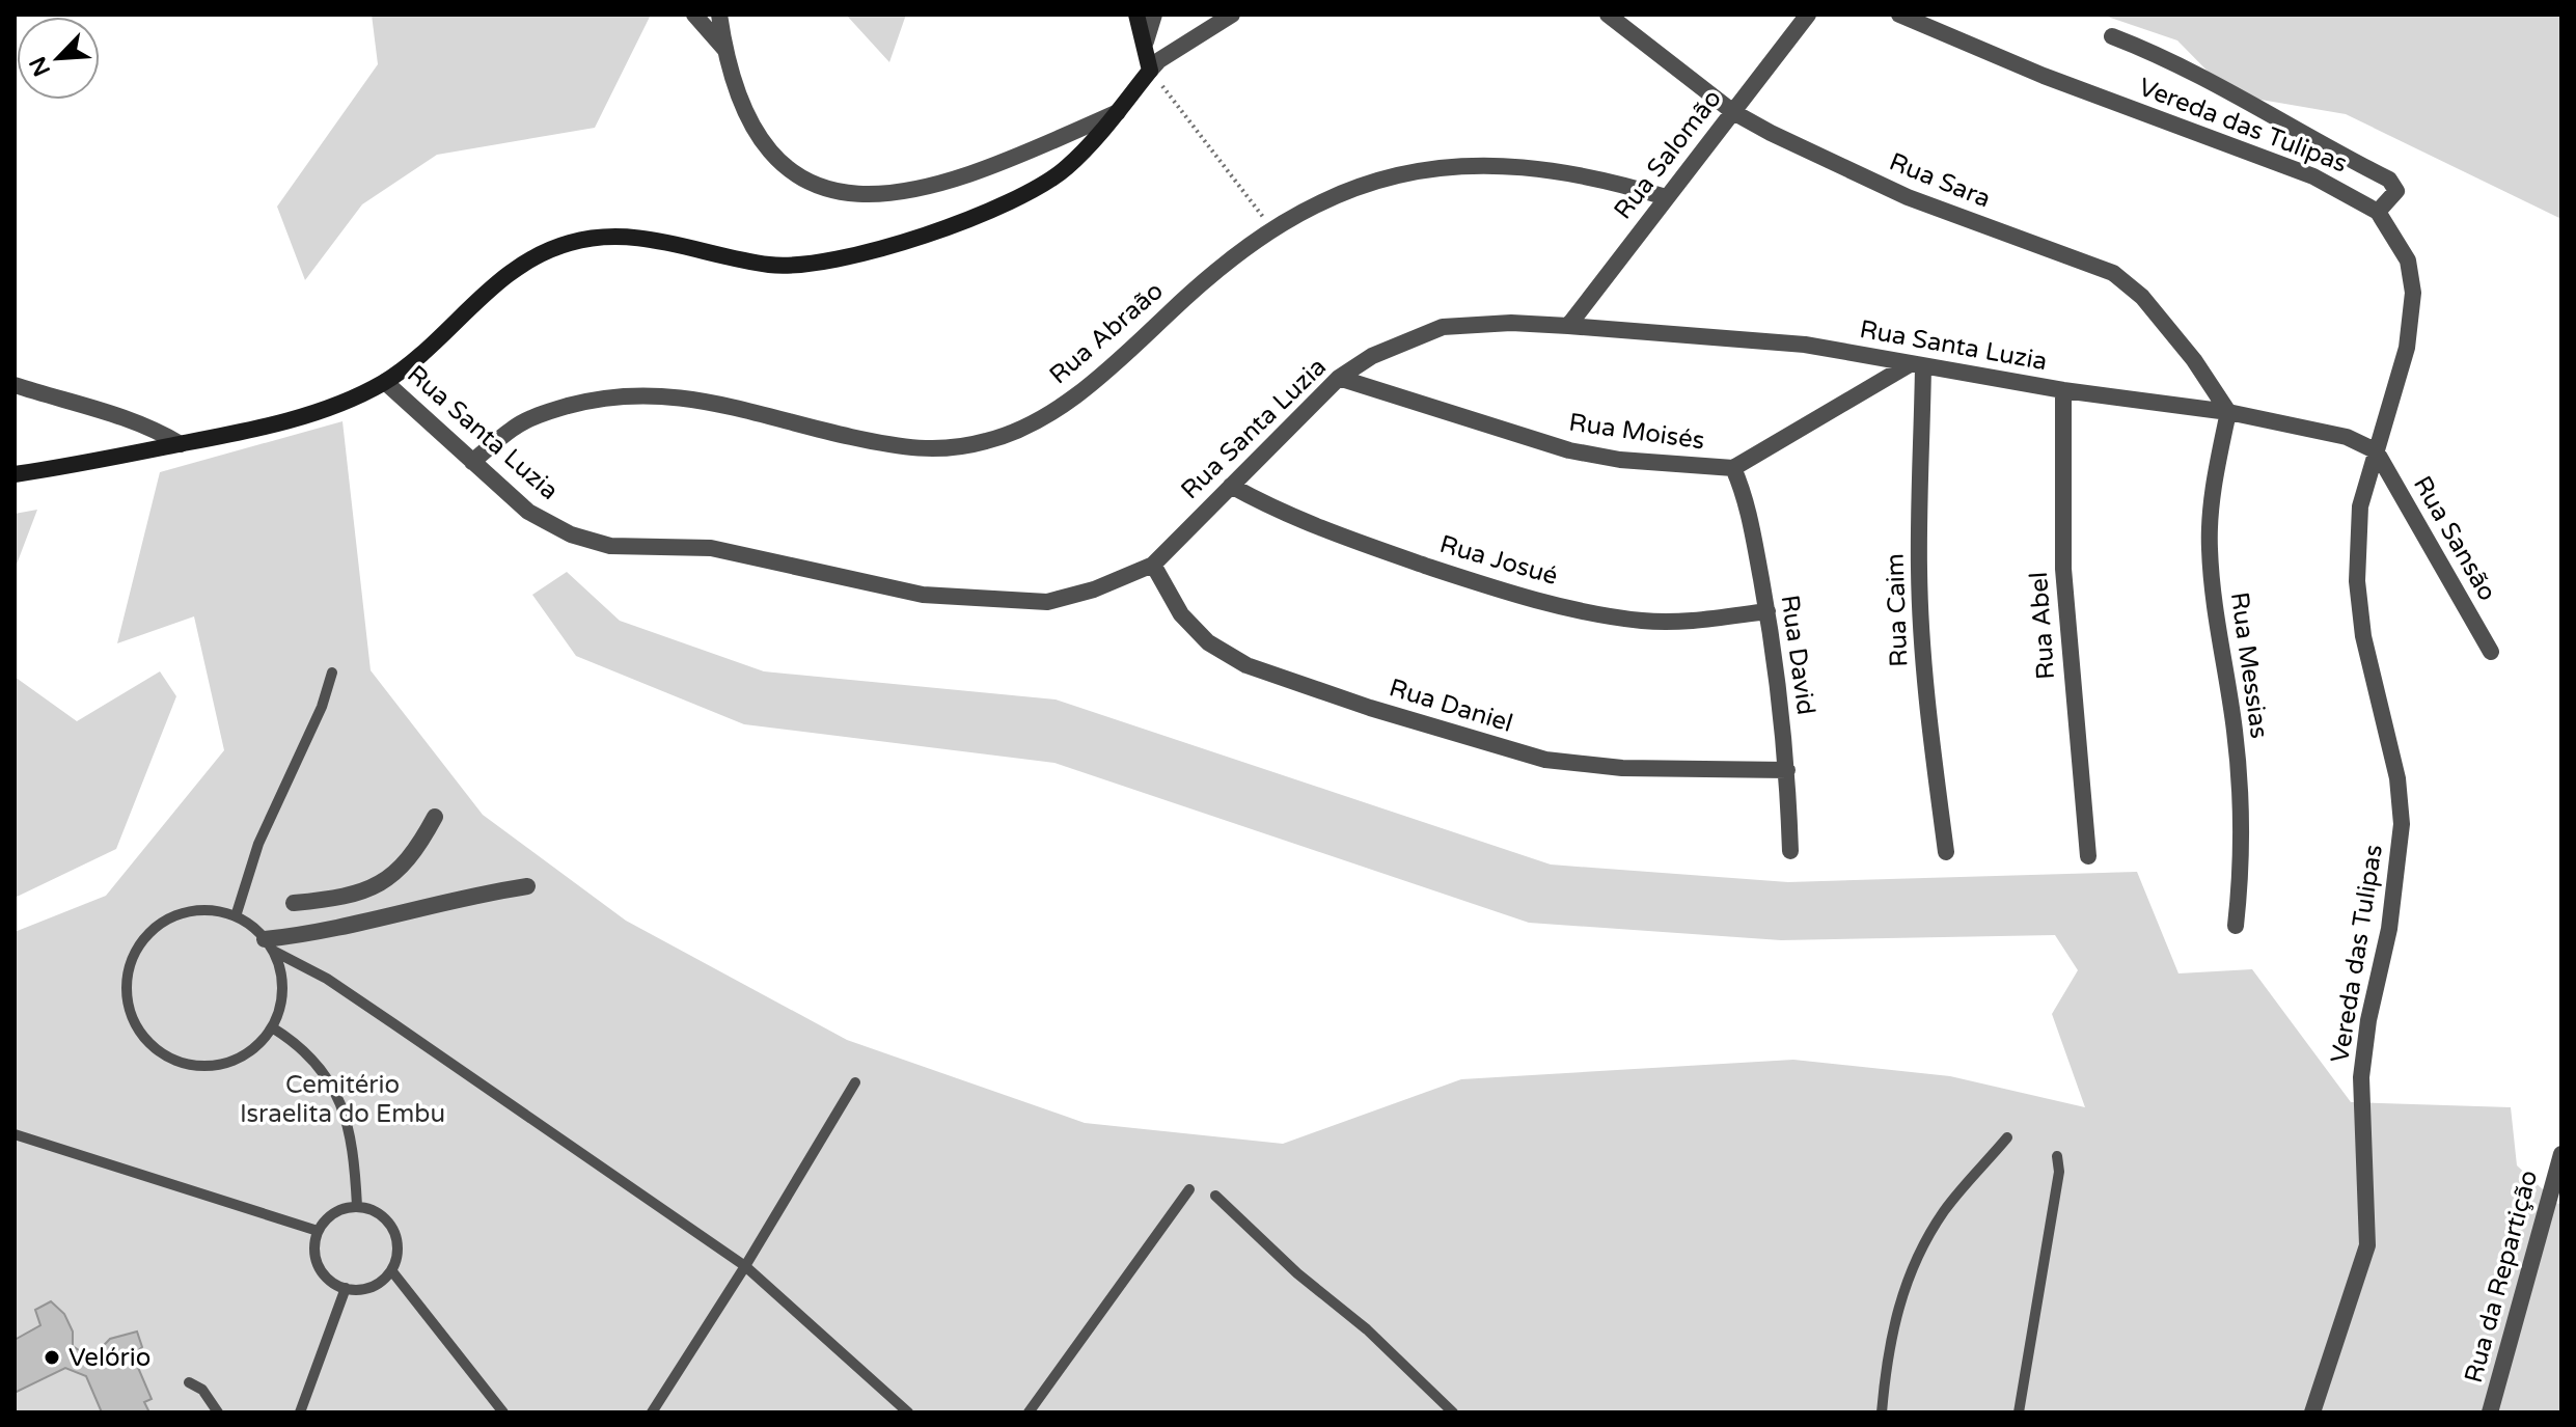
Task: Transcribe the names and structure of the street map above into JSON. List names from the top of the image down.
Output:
{
  "streets": {
    "street": [
      "Vereda das Tulipas",
      "Rua Salomão",
      "Rua Sara",
      "Rua Abraão",
      "Rua Santa Luzia",
      "Rua Moisés",
      "Rua Sansão",
      "Rua Josué",
      "Rua Caim",
      "Rua Abel",
      "Rua David",
      "Rua Messias",
      "Rua Daniel",
      "Rua da Repartição"
    ]
  },
  "crossings": [
    ["Vereda das Tulipas", "Rua Sansão"],
    ["Rua Salomão", "Rua Sara"],
    ["Rua Salomão", "Rua Abraão"],
    ["Rua Salomão", "Rua Santa Luzia"],
    ["Rua Sara", "Rua Santa Luzia"],
    ["Rua Sara", "Rua Messias"],
    ["Rua Abraão", "Rua Santa Luzia"],
    ["Rua Santa Luzia", "Rua Moisés"],
    ["Rua Santa Luzia", "Rua Josué"],
    ["Rua Santa Luzia", "Rua Caim"],
    ["Rua Santa Luzia", "Rua Abel"],
    ["Rua Santa Luzia", "Rua Messias"],
    ["Rua Santa Luzia", "Rua Daniel"],
    ["Rua Moisés", "Rua Caim"],
    ["Rua Moisés", "Rua David"],
    ["Rua Josué", "Rua David"],
    ["Rua David", "Rua Daniel"]
  ],
  "parks": ["Cemitério Israelita do Embu"],
  "places": ["Velório"],
  "north": "bottom left"
}
